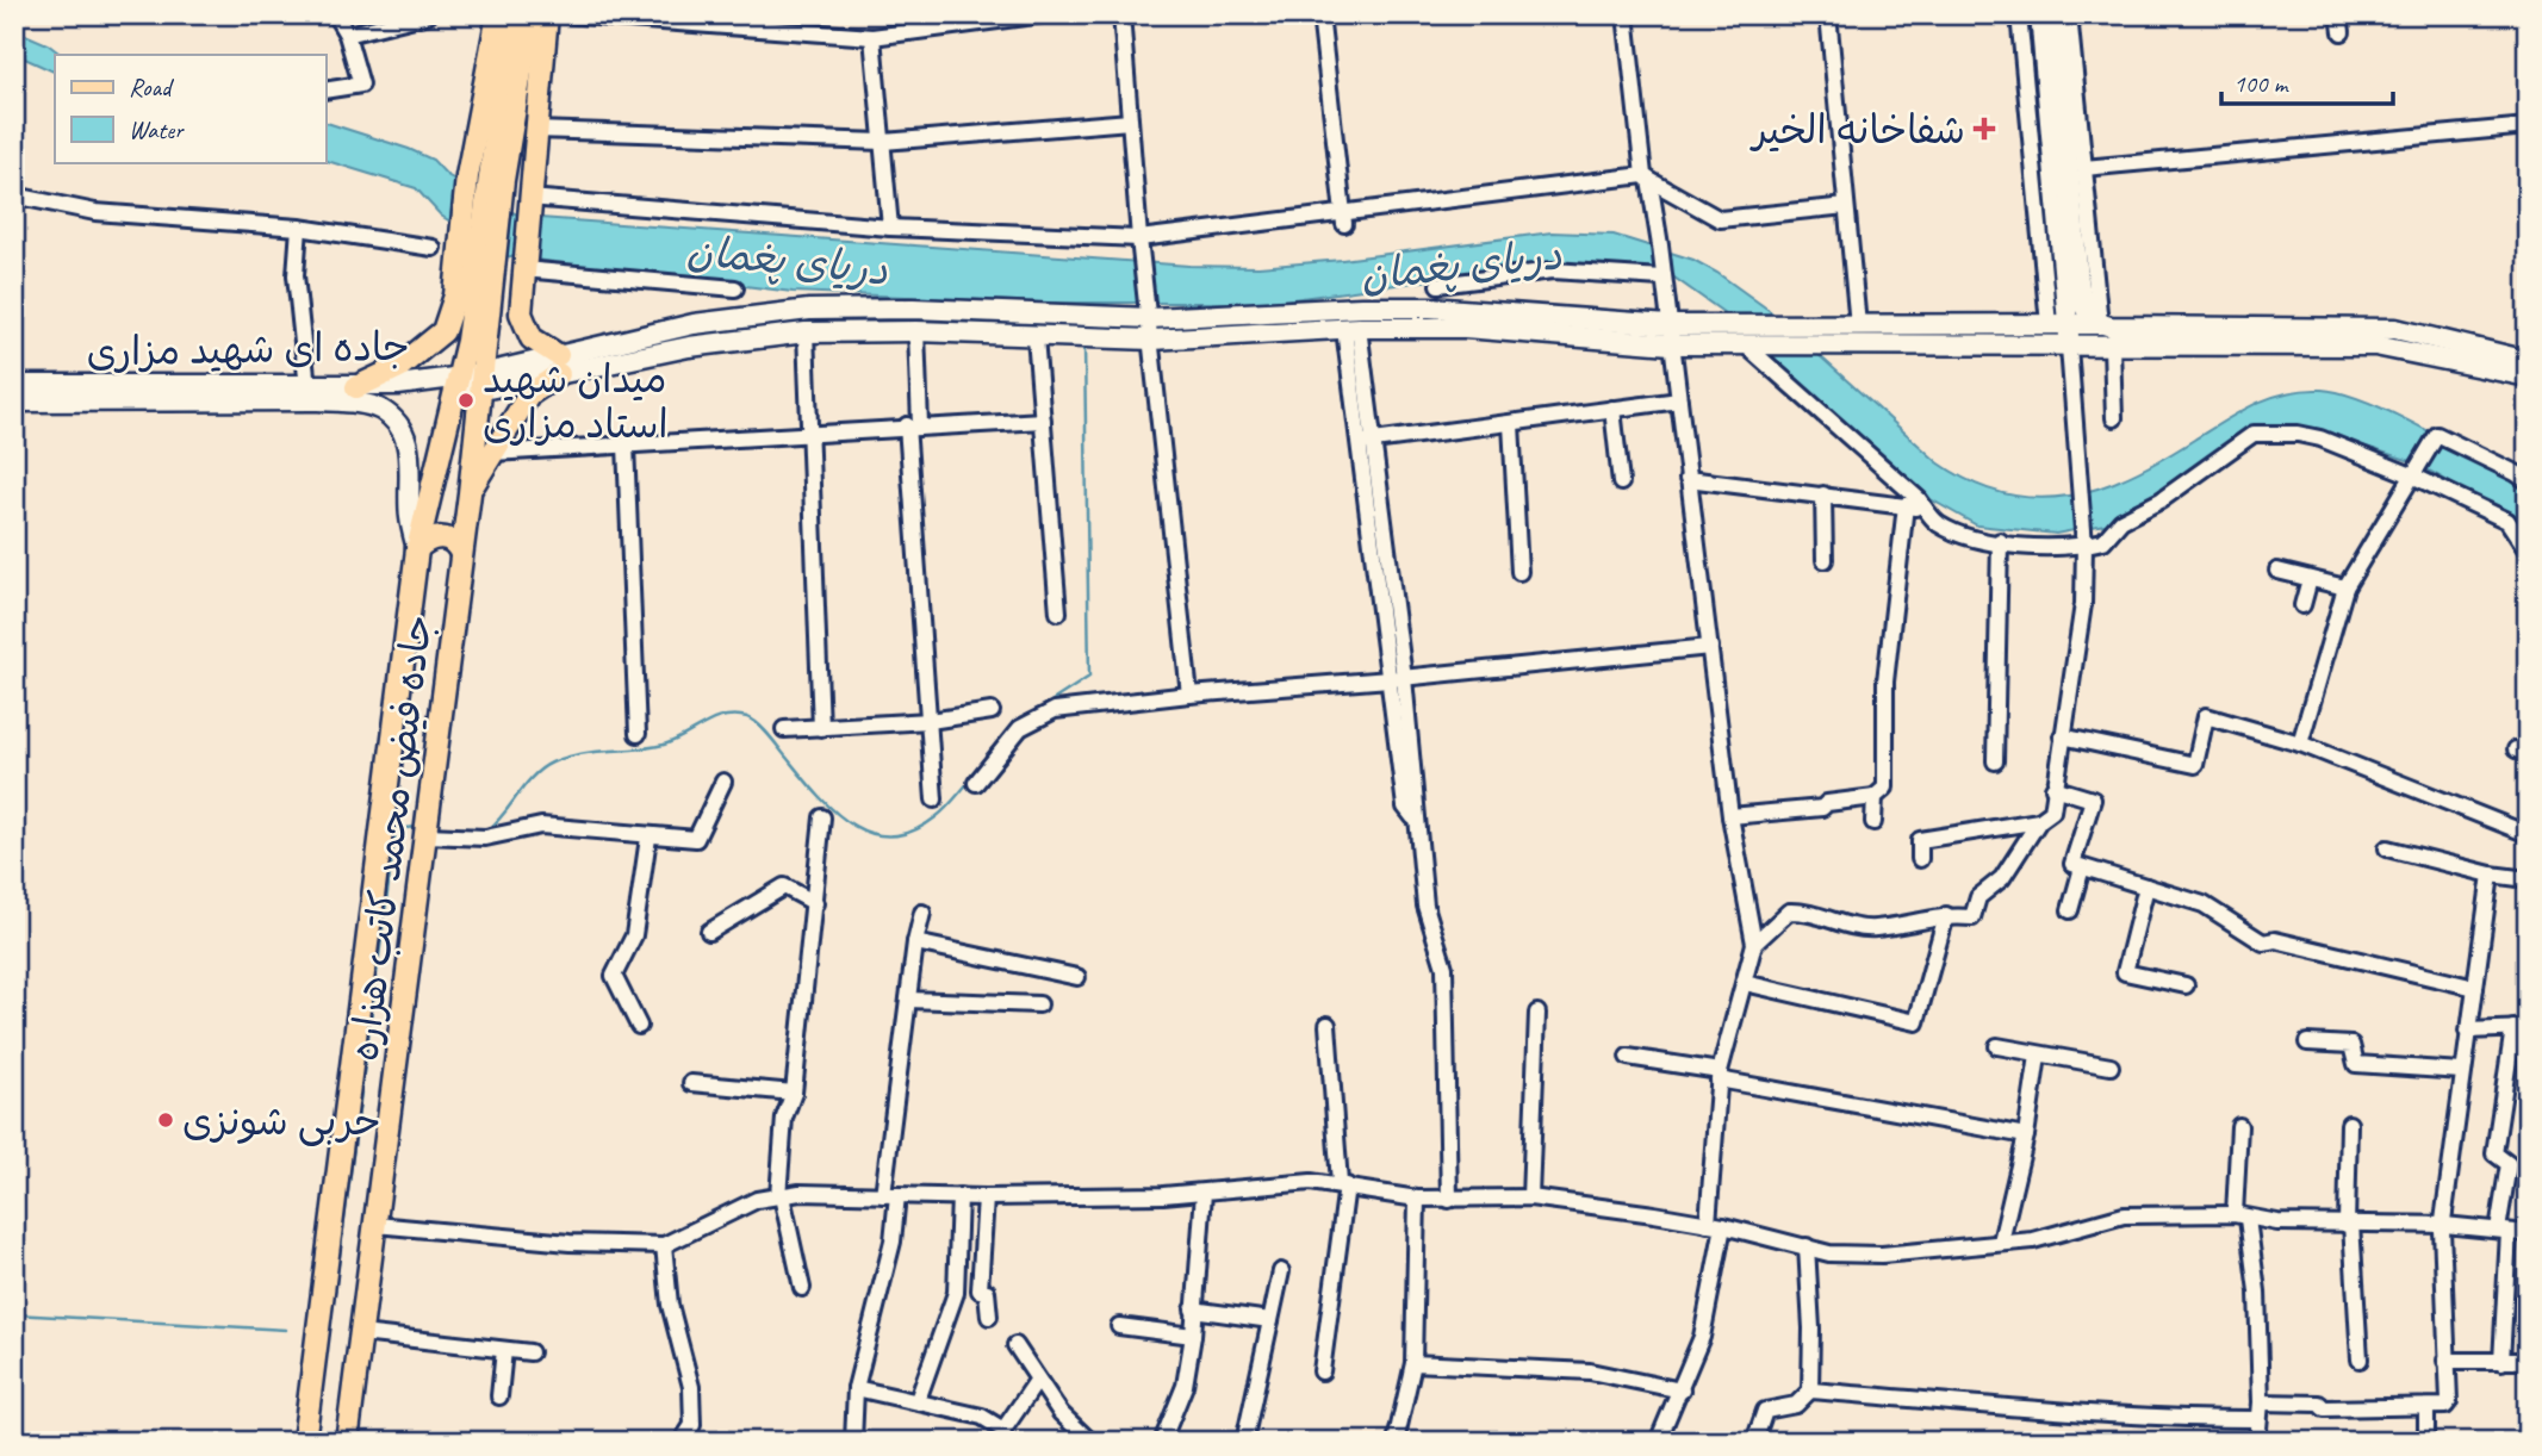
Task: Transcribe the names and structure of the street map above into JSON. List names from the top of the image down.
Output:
{
  "streets": {
    "main road": ["جاده ای شهید مزاری", "جاده فیض محمد کاتب هزاره"]
  },
  "crossings": [
    ["جاده ای شهید مزاری", "جاده فیض محمد کاتب هزاره"]
  ],
  "water": ["دریای پغمان"],
  "places": {
    "health": ["شفاخانه الخیر"],
    "other": ["میدان شهید استاد مزاری", "حربی شونزی"]
  },
  "legend": ["Road", "Water"],
  "scale_bar": "100 m"
}
